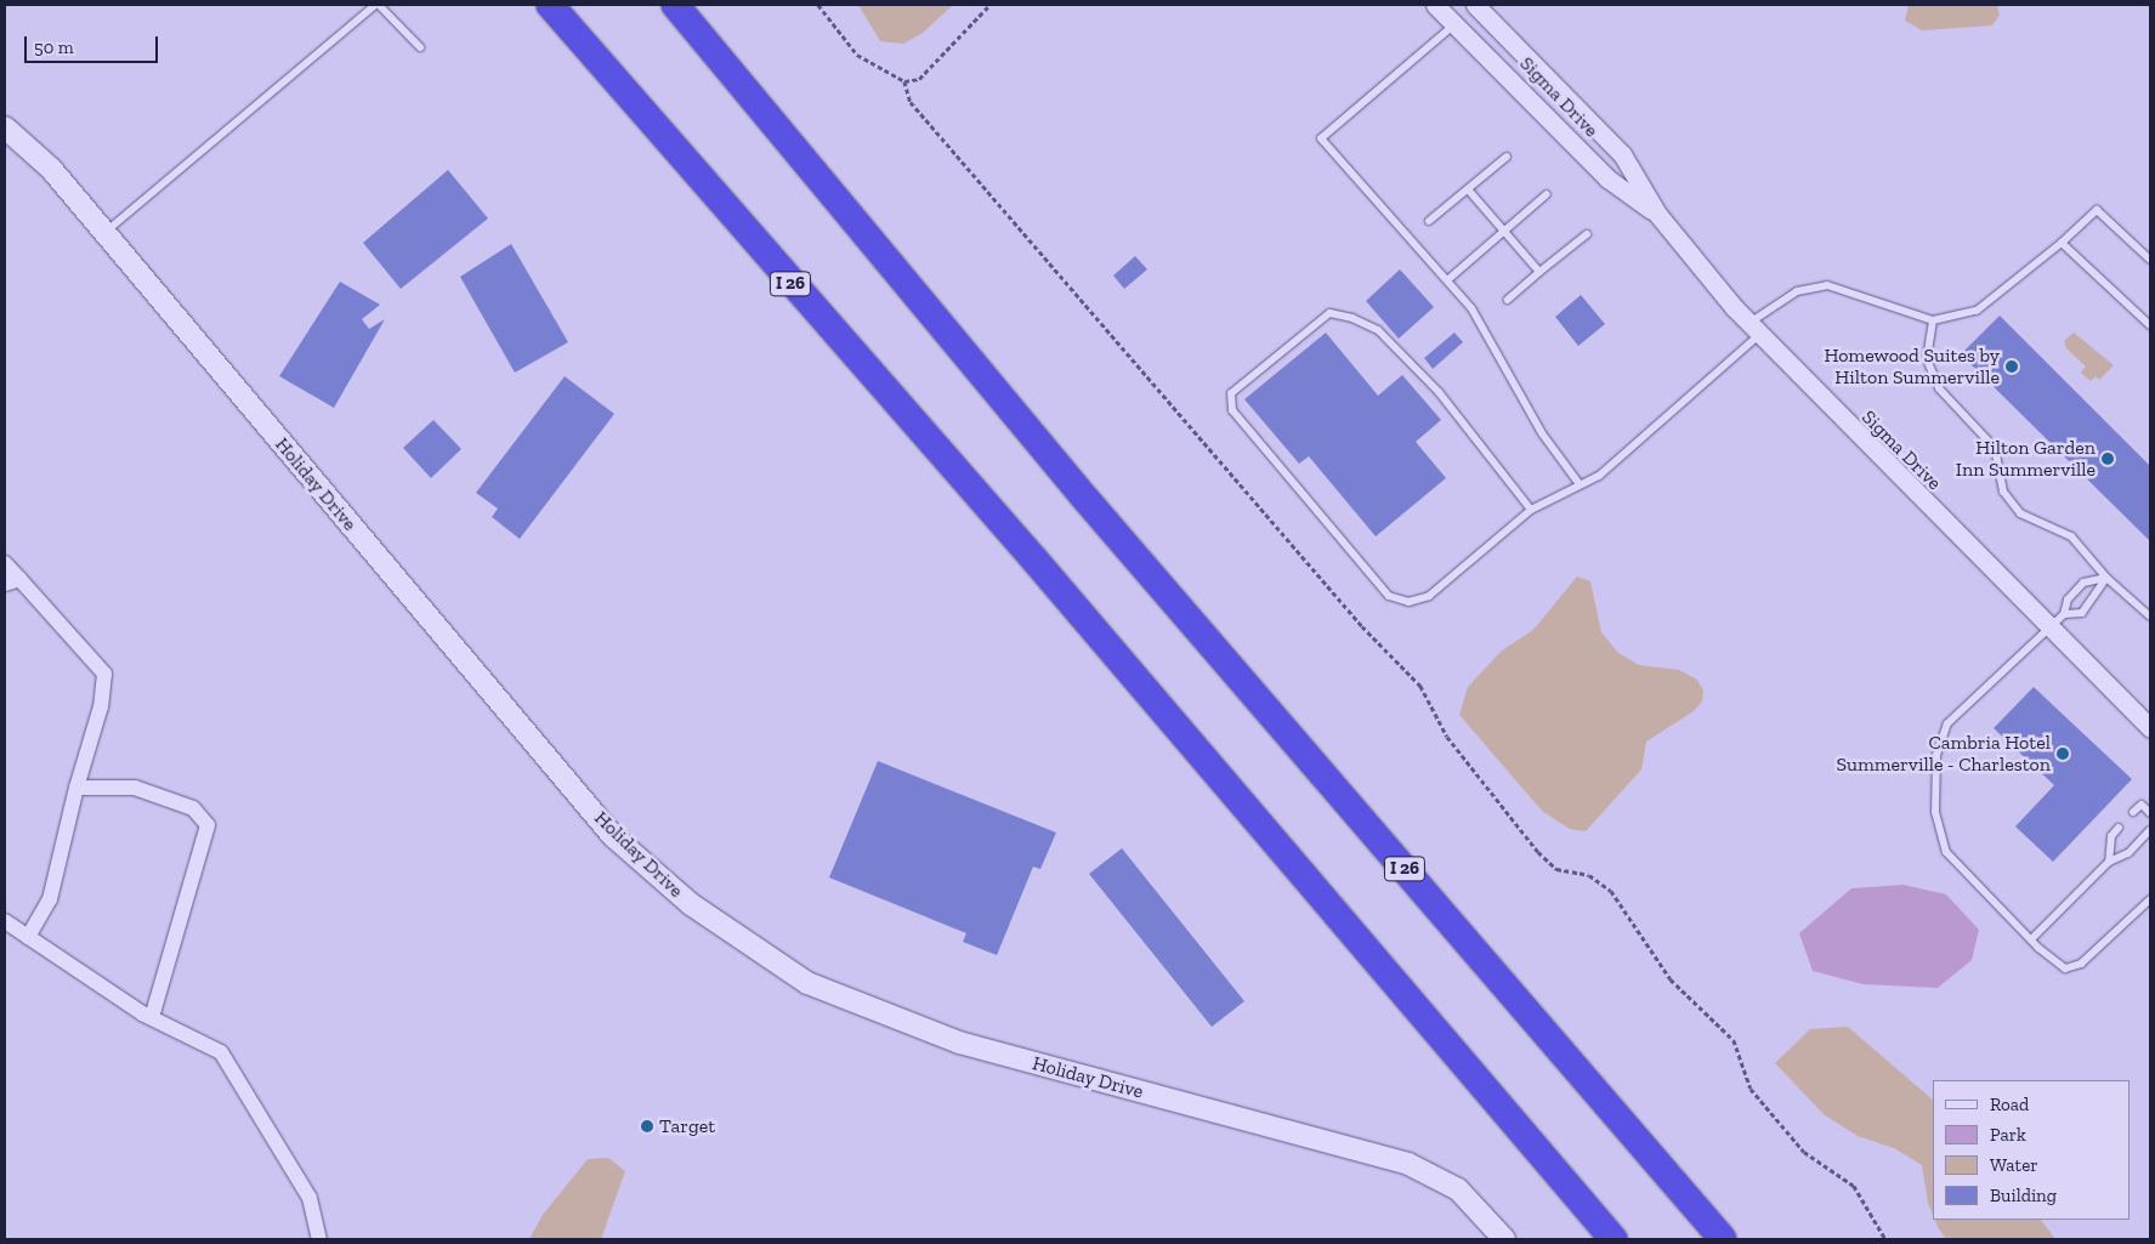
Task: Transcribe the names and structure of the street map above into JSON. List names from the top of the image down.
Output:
{
  "streets": {
    "highway": ["I 26"],
    "main road": ["Holiday Drive"],
    "street": ["Sigma Drive"]
  },
  "places": [
    "Homewood Suites by Hilton Summerville",
    "Hilton Garden Inn Summerville",
    "Cambria Hotel Summerville - Charleston",
    "Target"
  ],
  "legend": [
    "Road",
    "Park",
    "Water",
    "Building"
  ],
  "scale_bar": "50 m"
}
